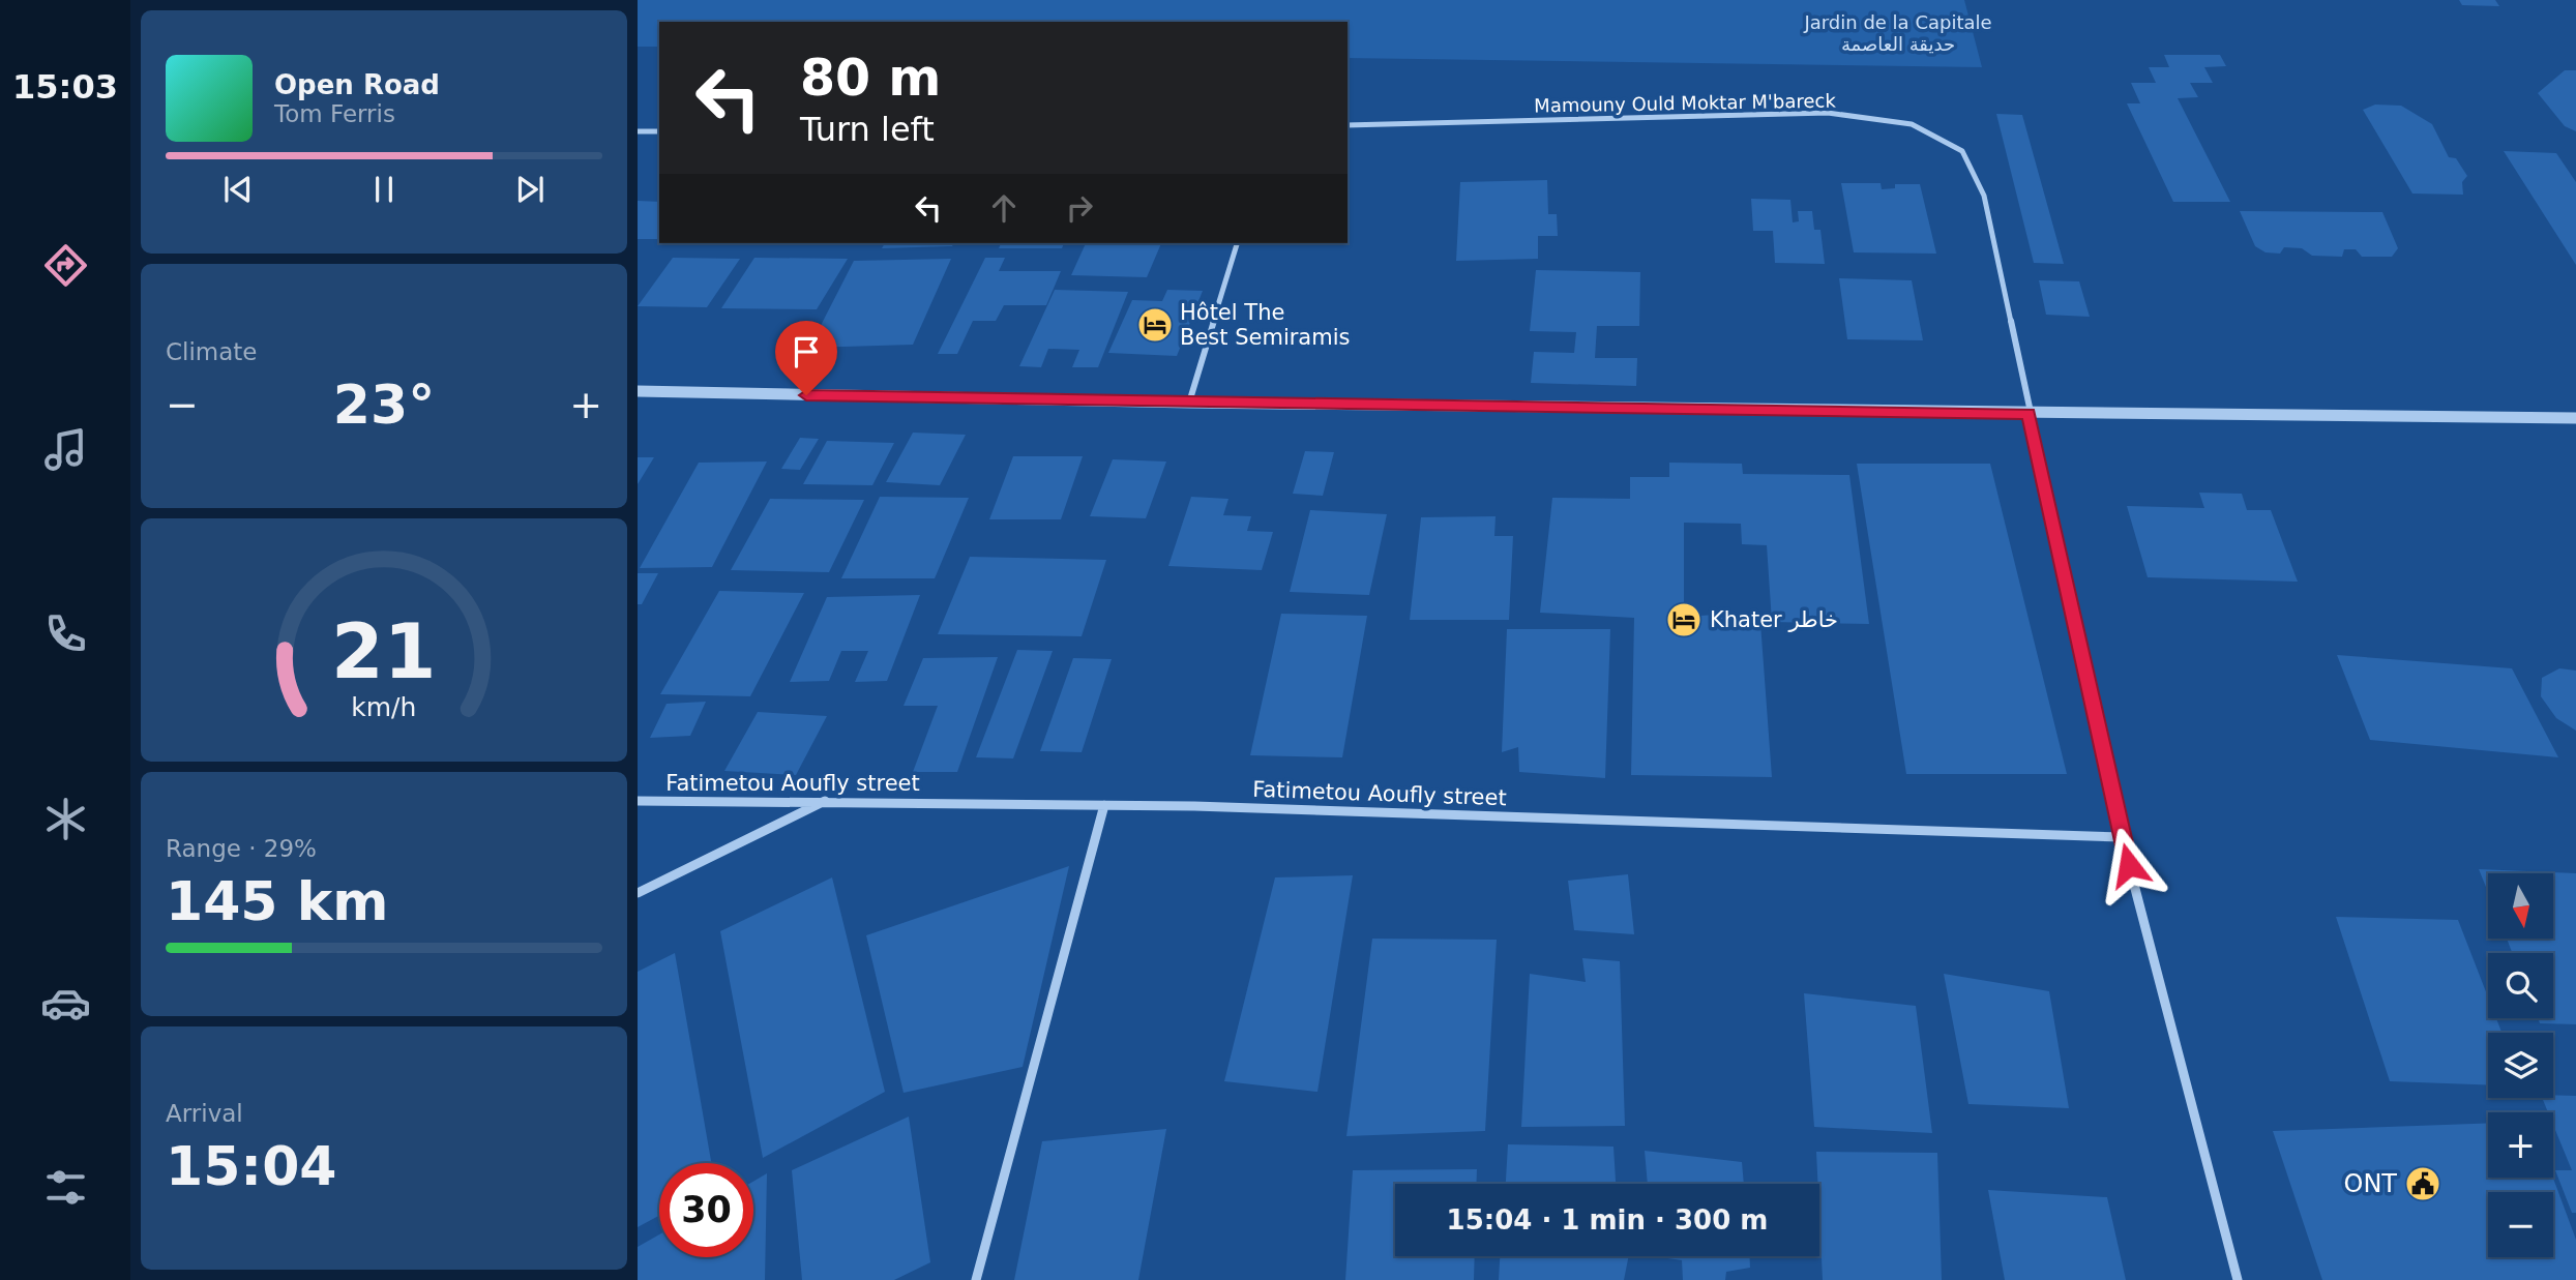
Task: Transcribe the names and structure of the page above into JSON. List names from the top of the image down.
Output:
{
  "streets": {
    "street": ["Mamouny Ould Moktar M'bareck", "Fatimetou Aoufly street"]
  },
  "crossings": [
    ["Mamouny Ould Moktar M'bareck", "Fatimetou Aoufly street"]
  ],
  "parks": ["Jardin de la Capitale حديقة العاصمة"],
  "places": {
    "hotel": ["Hôtel The Best Semiramis", "Khater خاطر"],
    "public building": ["ONT"]
  },
  "north": "bottom",
  "page": {
    "tabs": "15:03",
    "turn": ["80 m", "Turn left"],
    "song": ["Open Road", "Tom Ferris"],
    "tile": [
      "Climate",
      ["Range · 29%", "145 km"],
      ["Arrival", "15:04"]
    ],
    "heat": ["−", "23°", "+"],
    "map_buttons": ["+", "−"],
    "limit": "30",
    "trip": "15:04 · 1 min · 300 m",
    "gauge": ["21", "km/h"]
  }
}
